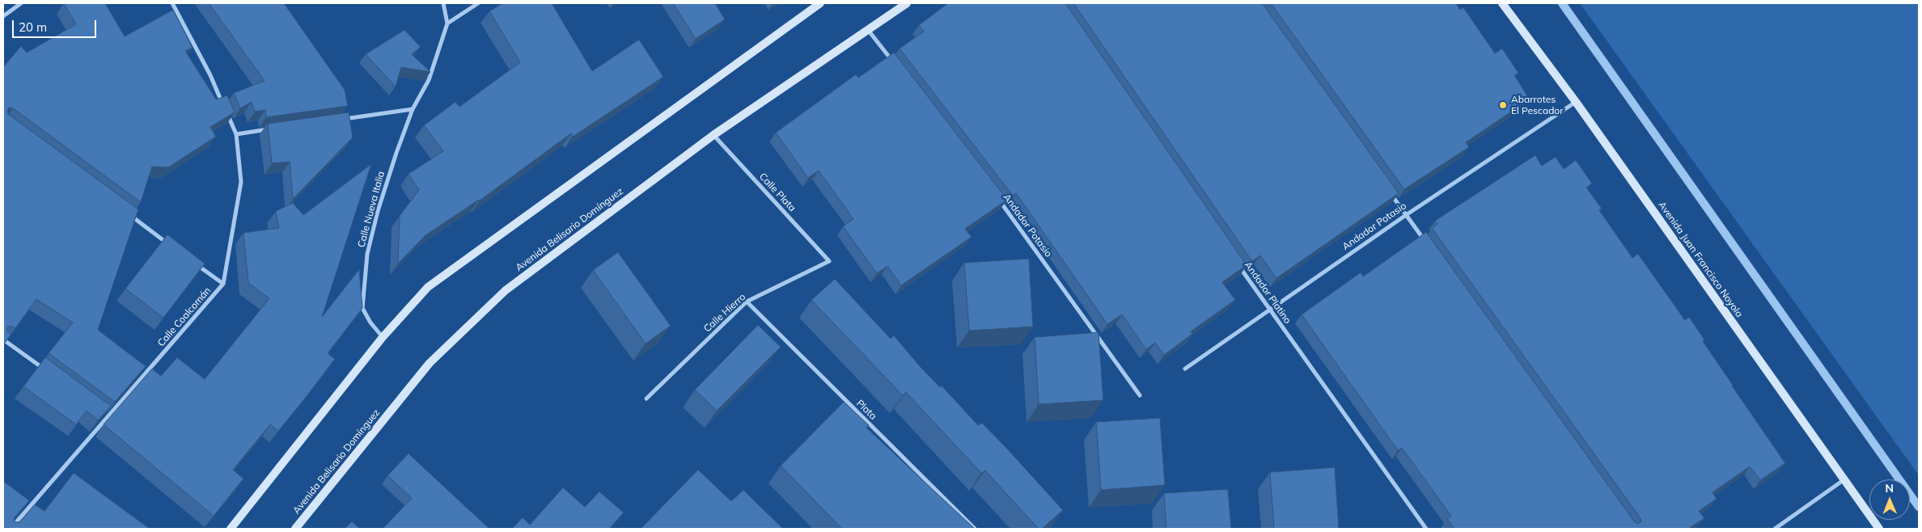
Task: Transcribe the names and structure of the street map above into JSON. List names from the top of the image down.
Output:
{
  "streets": {
    "street": [
      "Calle Plata",
      "Calle Nueva Italia",
      "Andador Potasio",
      "Avenida Belisario Domínguez",
      "Avenida Juan Francisco Noyola",
      "Andador Platino",
      "Calle Hierro",
      "Calle Coalcomán",
      "Plata"
    ]
  },
  "crossings": [
    ["Calle Plata", "Avenida Belisario Domínguez"],
    ["Calle Plata", "Calle Hierro"],
    ["Andador Potasio", "Avenida Juan Francisco Noyola"],
    ["Andador Potasio", "Andador Platino"],
    ["Calle Hierro", "Plata"]
  ],
  "places": ["Abarrotes El Pescador"],
  "scale_bar": "20 m",
  "north": "top"
}
